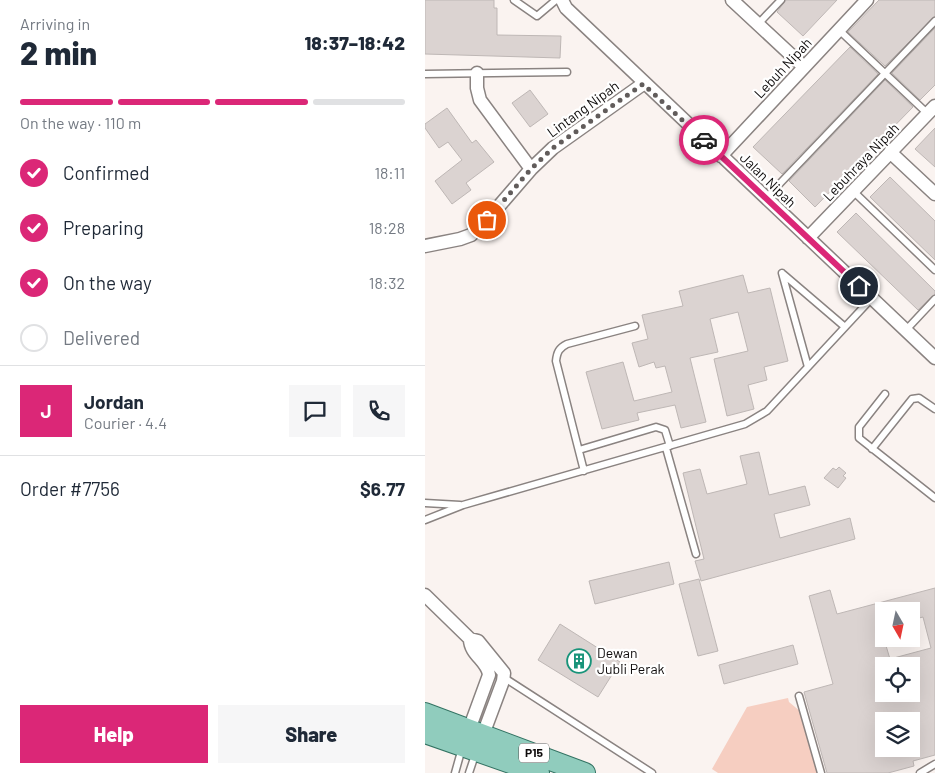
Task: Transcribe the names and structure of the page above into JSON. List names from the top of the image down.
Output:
{
  "streets": {
    "main road": ["P15"],
    "street": [
      "Lebuh Nipah",
      "Lintang Nipah",
      "Lebuhraya Nipah",
      "Jalan Nipah"
    ]
  },
  "crossings": [
    ["Lebuh Nipah", "Jalan Nipah"],
    ["Lintang Nipah", "Jalan Nipah"],
    ["Lebuhraya Nipah", "Jalan Nipah"]
  ],
  "places": {
    "building": ["Dewan Jubli Perak"]
  },
  "north": "bottom",
  "page": {
    "heading": ["2 min", "Arriving in", "18:37–18:42"],
    "panel": [
      "Jordan",
      "Courier · 4.4",
      "Order #7756",
      "$6.77"
    ],
    "bar": "On the way · 110 m",
    "list": [
      ["Confirmed", "18:11"],
      ["Preparing", "18:28"],
      ["On the way", "18:32"],
      "Delivered"
    ],
    "round": "J",
    "buttons": ["Help", "Share"]
  }
}
